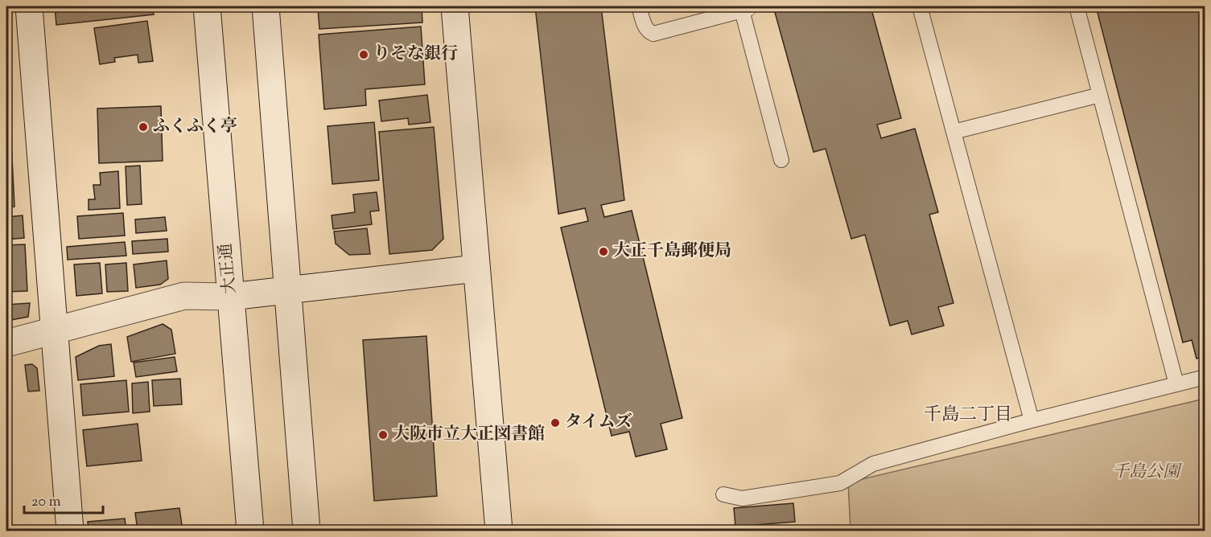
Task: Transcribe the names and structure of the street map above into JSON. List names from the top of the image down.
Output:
{
  "streets": {
    "street": ["大正通"]
  },
  "districts": ["千島二丁目"],
  "parks": ["千島公園"],
  "places": [
    "りそな銀行",
    "ふくふく亭",
    "大正千島郵便局",
    "タイムズ",
    "大阪市立大正図書館"
  ],
  "scale_bar": "20 m"
}
